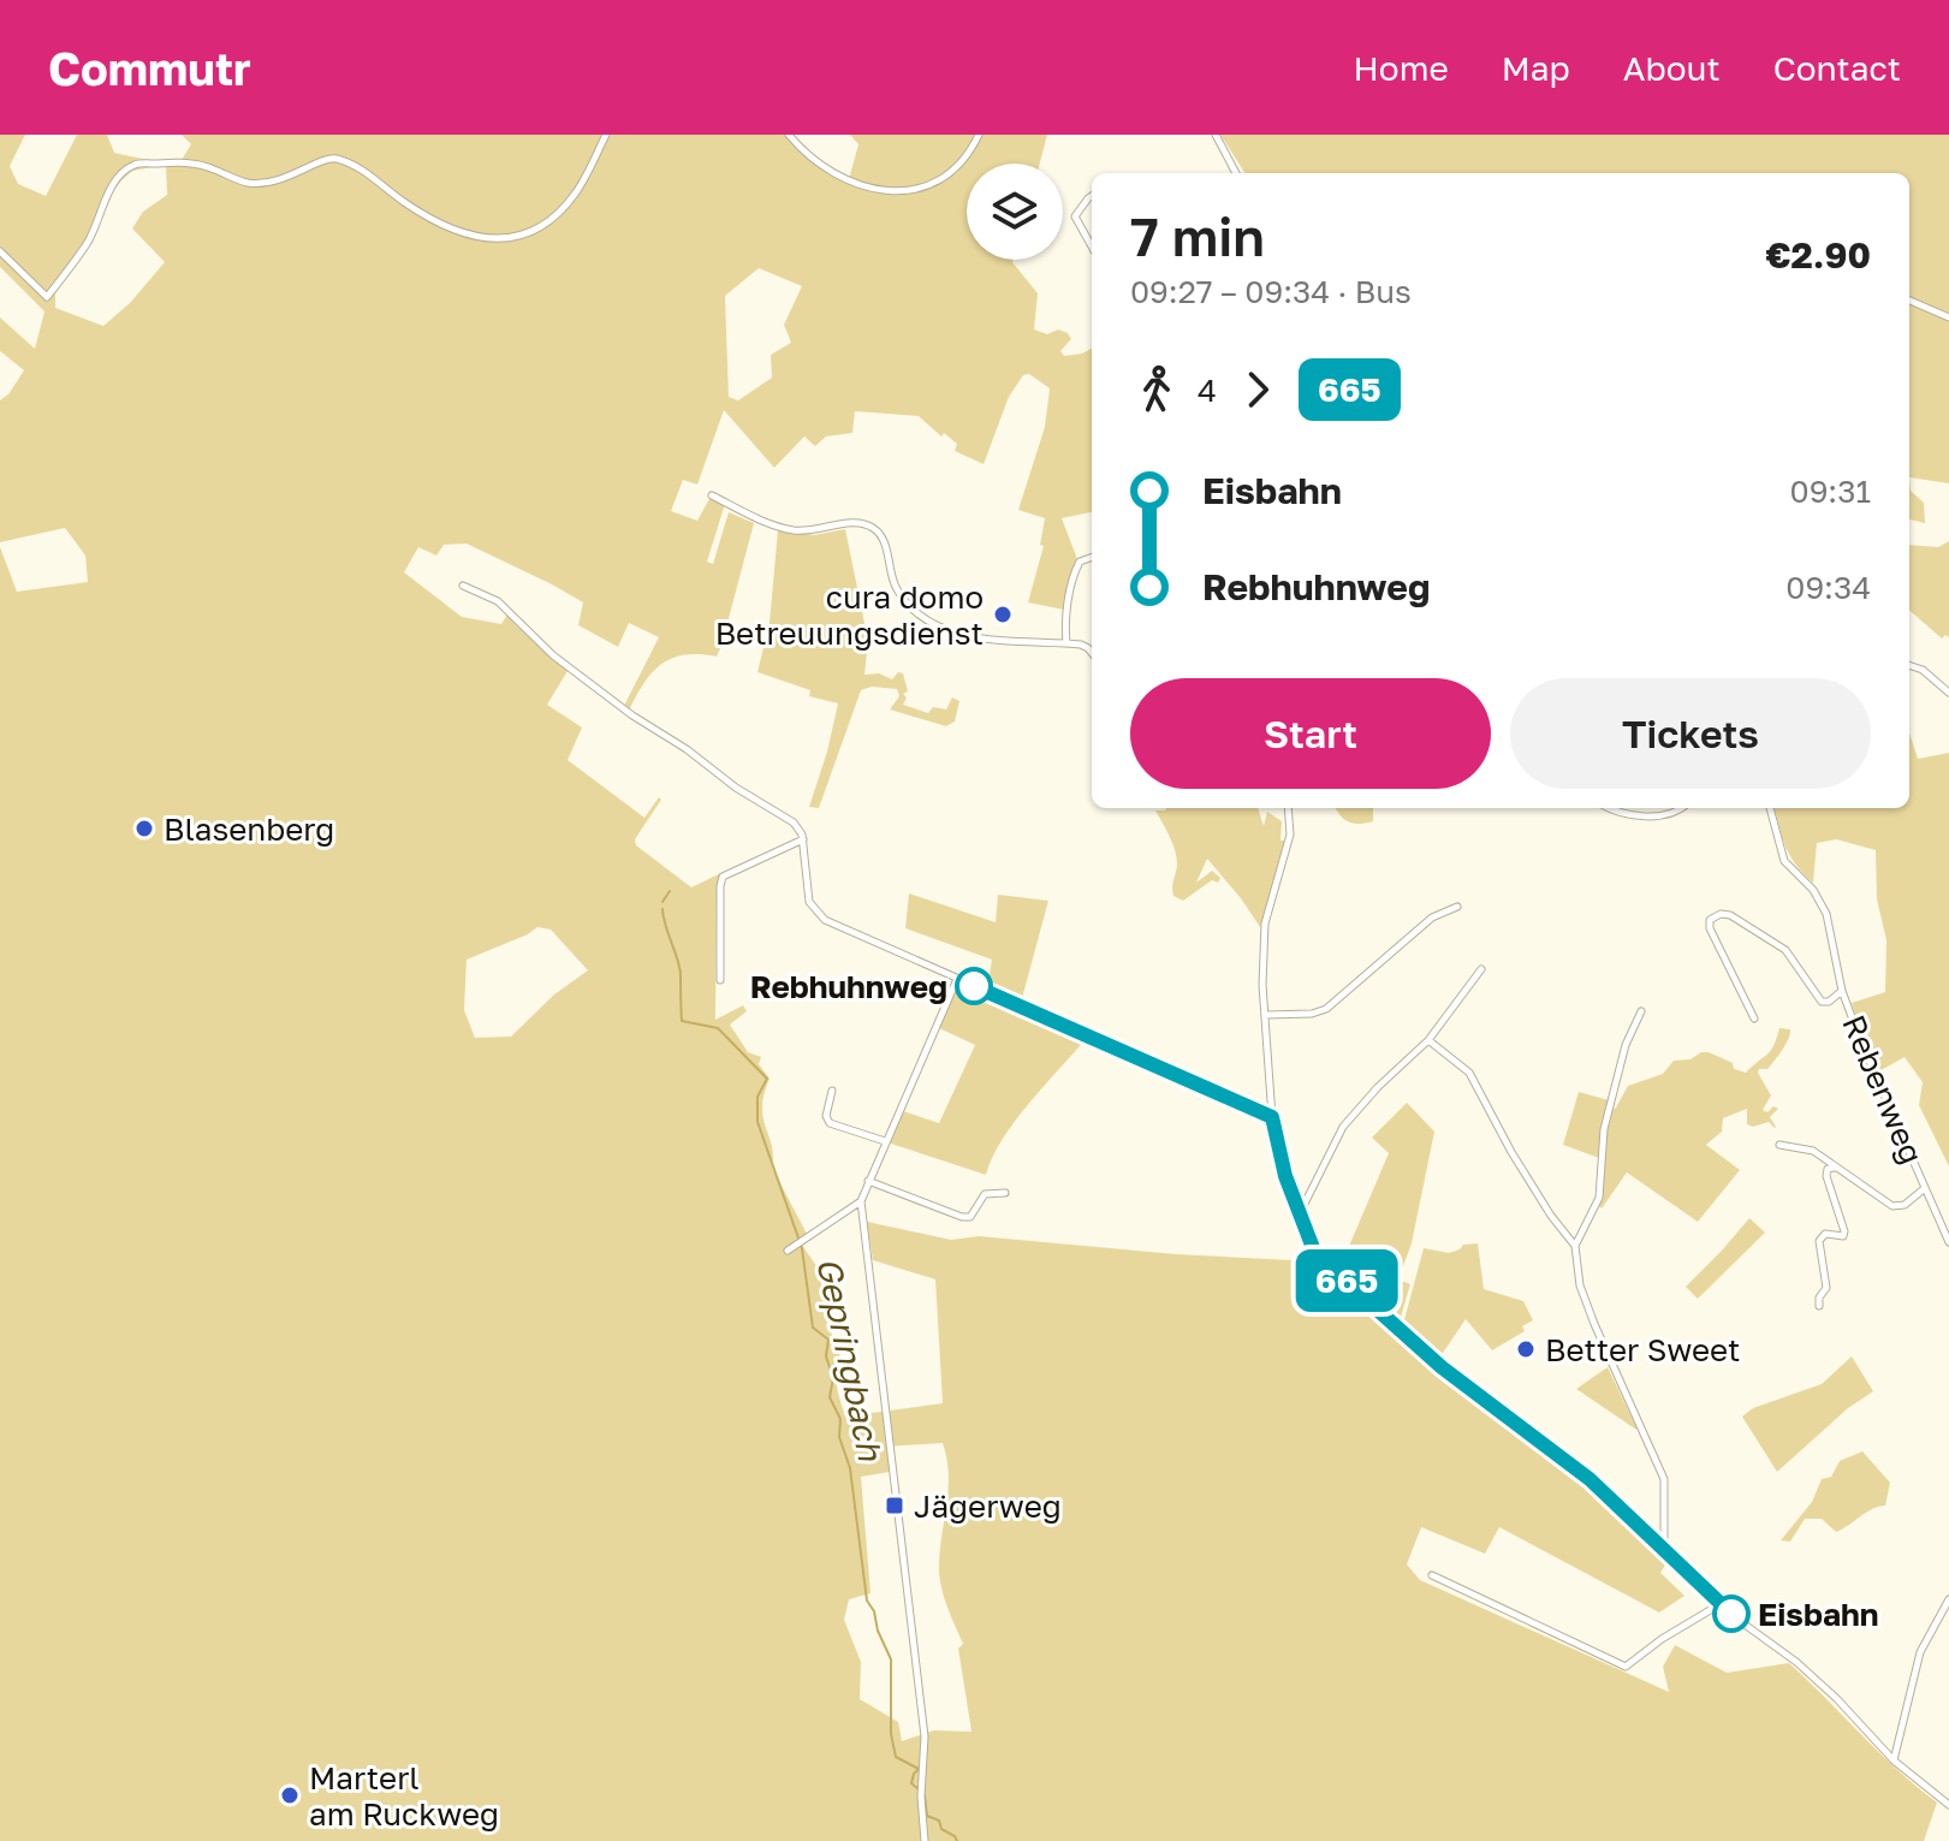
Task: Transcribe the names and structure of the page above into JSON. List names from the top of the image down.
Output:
{
  "streets": {
    "street": ["Rebenweg"]
  },
  "water": ["Gepringbach"],
  "places": {
    "other": [
      "cura domo Betreuungsdienst",
      "Blasenberg",
      "Rebhuhnweg",
      "Better Sweet",
      "Eisbahn",
      "Marterl am Ruckweg"
    ],
    "transit": ["Jägerweg"]
  },
  "lines": ["bus line 665"],
  "page": {
    "header": "Commutr",
    "nav": [
      "Home",
      "Map",
      "About",
      "Contact"
    ],
    "on_map": "665",
    "heading": ["7 min", "09:27 – 09:34 · Bus", "€2.90"],
    "legs": ["4", "665"],
    "list": [
      {
        "name": "Eisbahn",
        "value": "09:31"
      },
      {
        "name": "Rebhuhnweg",
        "value": "09:34"
      }
    ],
    "buttons": ["Start", "Tickets"]
  }
}
